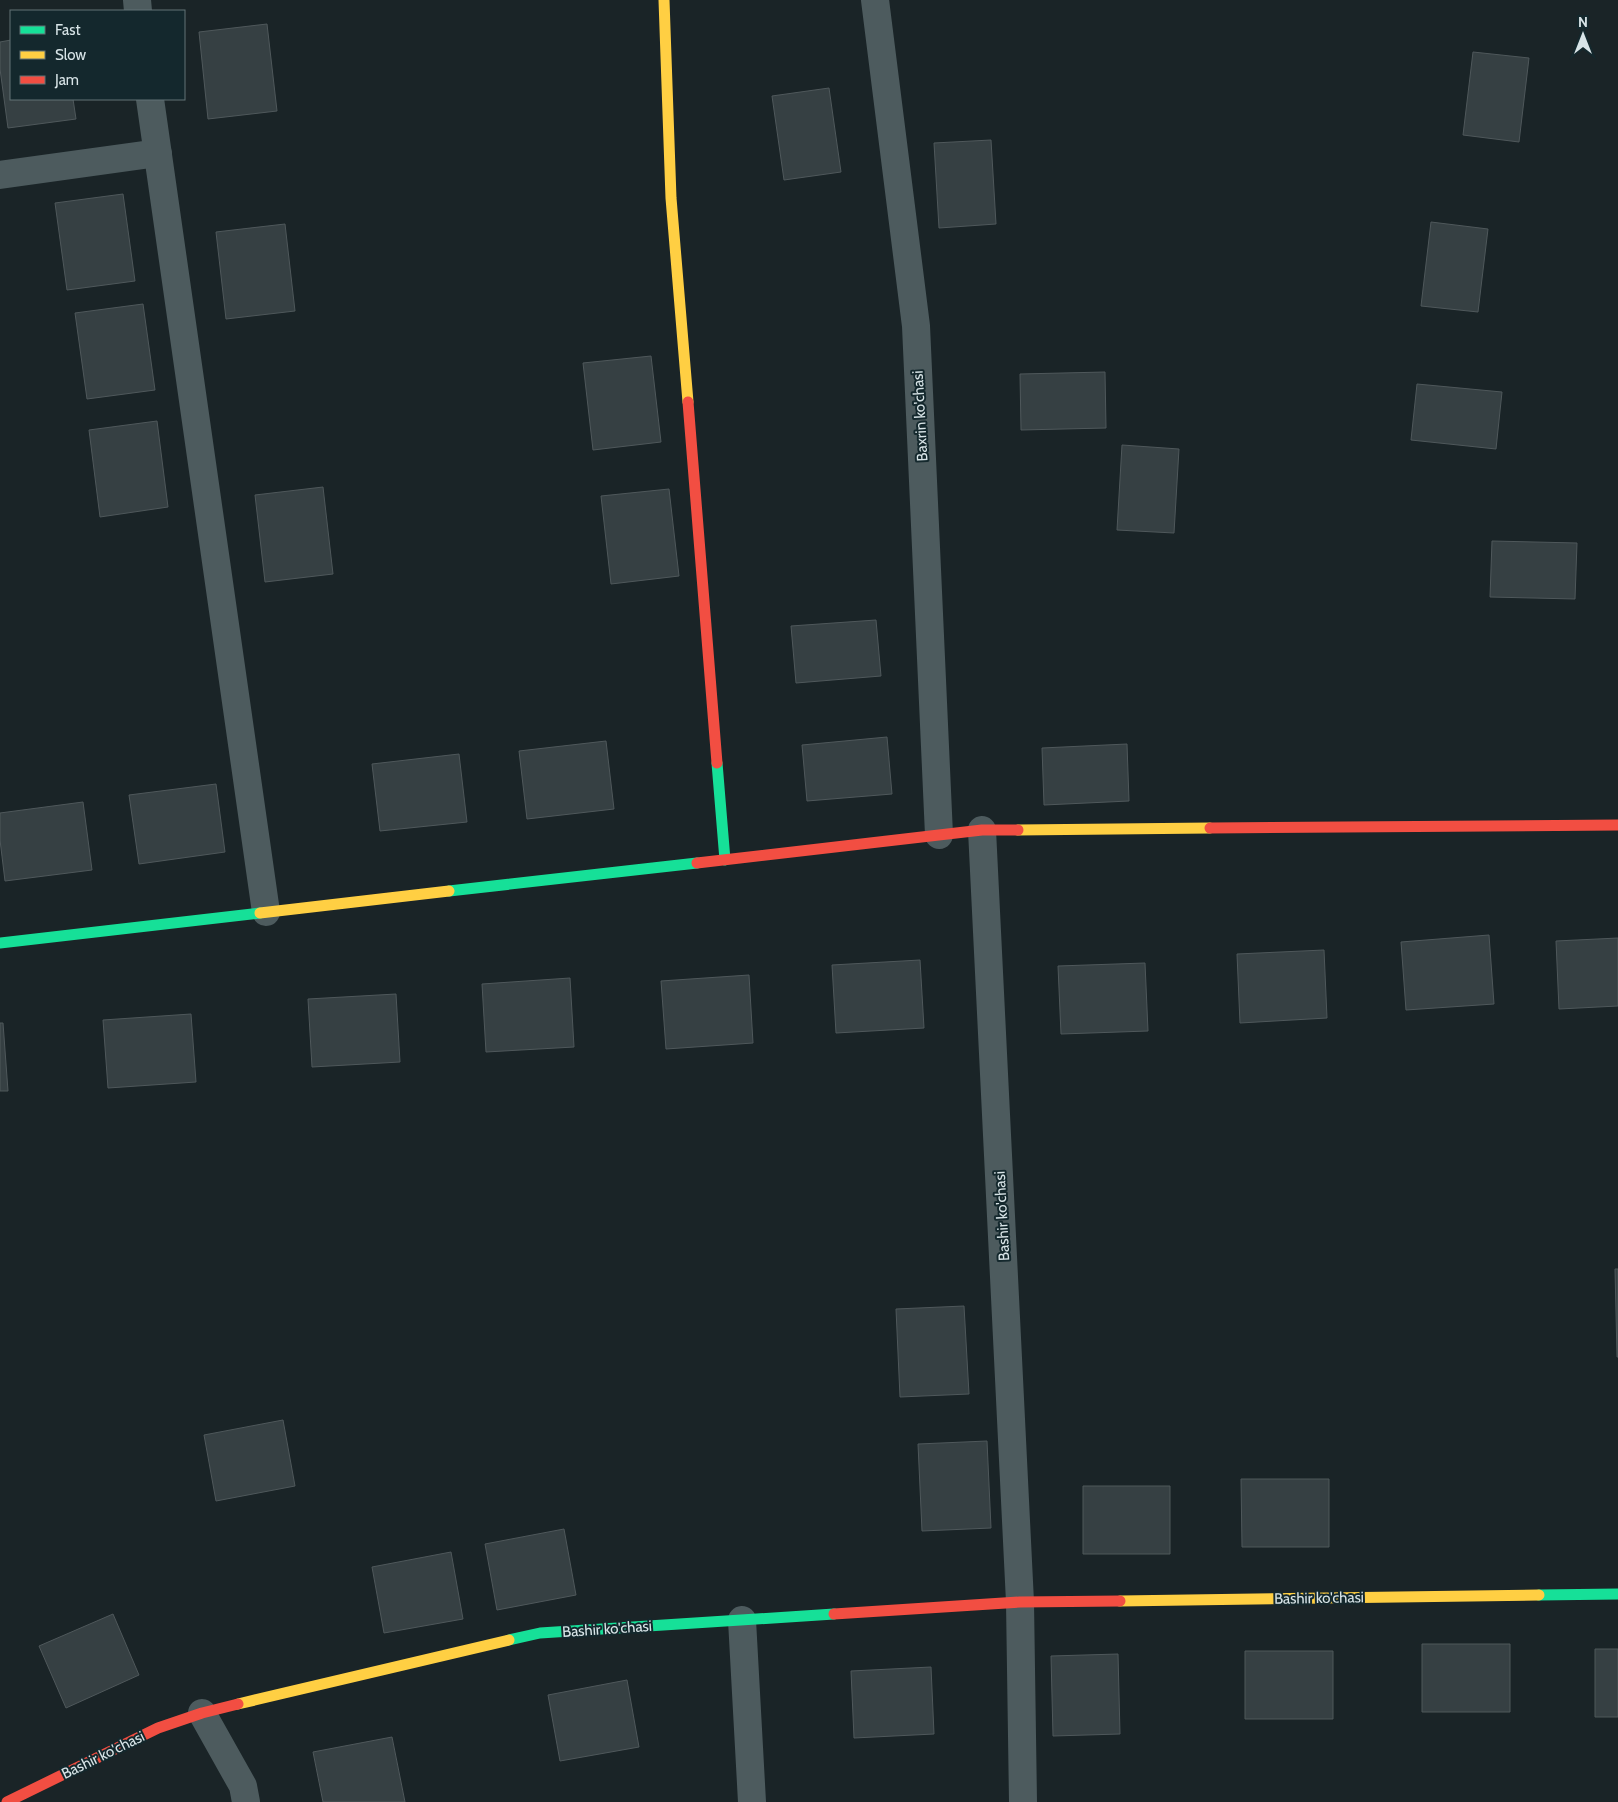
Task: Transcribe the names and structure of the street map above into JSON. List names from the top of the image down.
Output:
{
  "streets": {
    "street": ["Baxrin ko'chasi", "Bashir ko'chasi"]
  },
  "legend": ["Fast", "Slow", "Jam"],
  "north": "top"
}
